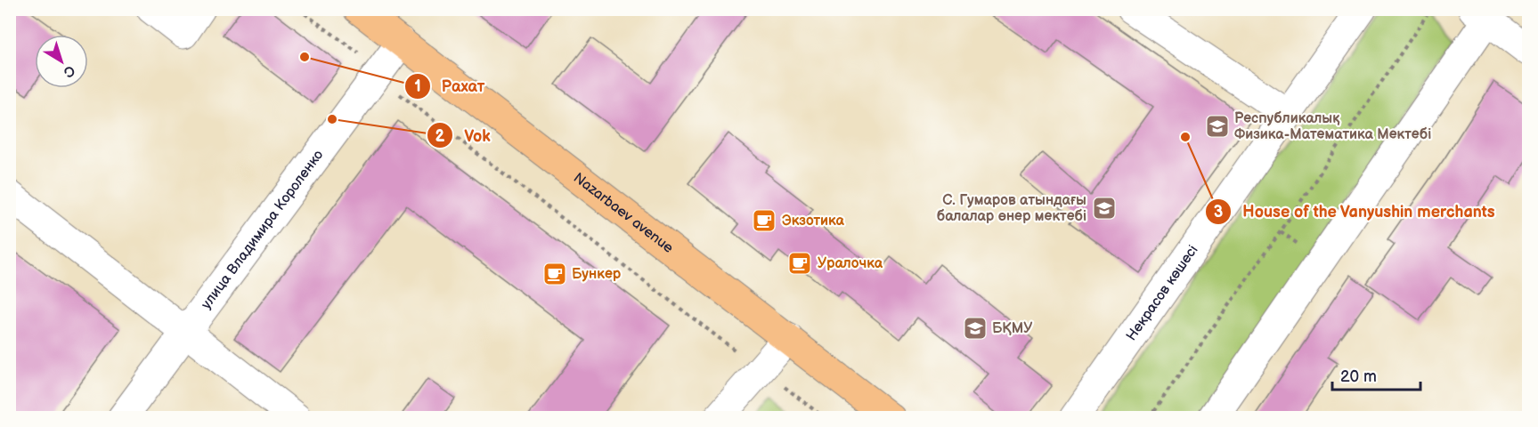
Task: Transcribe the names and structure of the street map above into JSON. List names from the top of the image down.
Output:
{
  "streets": {
    "main road": ["Nazarbaev avenue"],
    "street": ["улица Владимира Короленко", "Некрасов көшесі"]
  },
  "crossings": [
    ["Nazarbaev avenue", "улица Владимира Короленко"]
  ],
  "places": {
    "other": ["Рахат", "Vok", "House of the Vanyushin merchants"],
    "school or university": ["Республикалық Физика-Математика Мектебі", "С. Гумаров атындағы балалар өнер мектебі", "БҚМУ"],
    "cafe": ["Экзотика", "Уралочка", "Бункер"]
  },
  "scale_bar": "20 m",
  "north": "bottom right"
}
